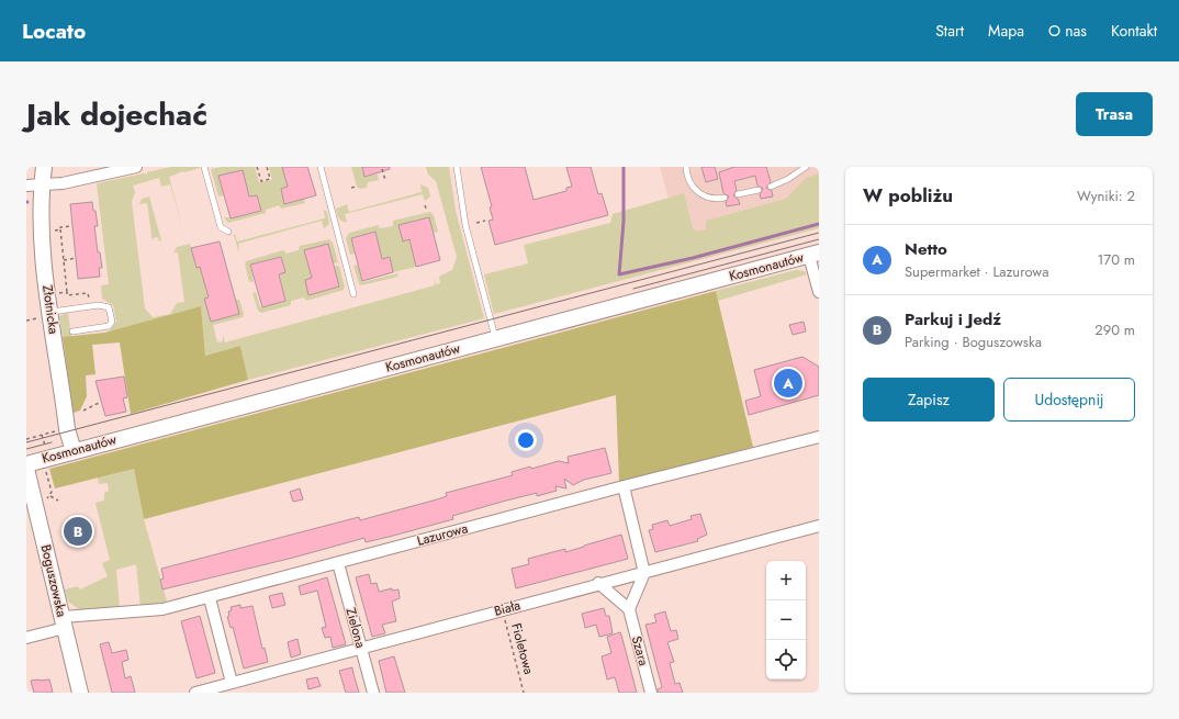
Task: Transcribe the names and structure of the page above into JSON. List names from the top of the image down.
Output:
{
  "streets": {
    "main road": ["Kosmonautów", "Złotnicka", "Boguszowska"],
    "street": [
      "Lazurowa",
      "Biała",
      "Zielona",
      "Szara"
    ],
    "path": ["Fioletowa"]
  },
  "crossings": [
    ["Kosmonautów", "Złotnicka"],
    ["Lazurowa", "Boguszowska"],
    ["Lazurowa", "Zielona"],
    ["Biała", "Zielona"],
    ["Biała", "Fioletowa"]
  ],
  "page": {
    "header": "Locato",
    "nav": [
      "Start",
      "Mapa",
      "O nas",
      "Kontakt"
    ],
    "title": "Jak dojechać",
    "buttons": [
      "Trasa",
      ["Zapisz", "Udostępnij"]
    ],
    "heading": ["W pobliżu", "Wyniki: 2"],
    "list": [
      {
        "mark": "A",
        "name": "Netto",
        "note": "Supermarket · Lazurowa",
        "value": "170 m"
      },
      {
        "mark": "B",
        "name": "Parkuj i Jedź",
        "note": "Parking · Boguszowska",
        "value": "290 m"
      }
    ],
    "pins": ["A", "B"],
    "map_buttons": ["+", "−"]
  }
}
